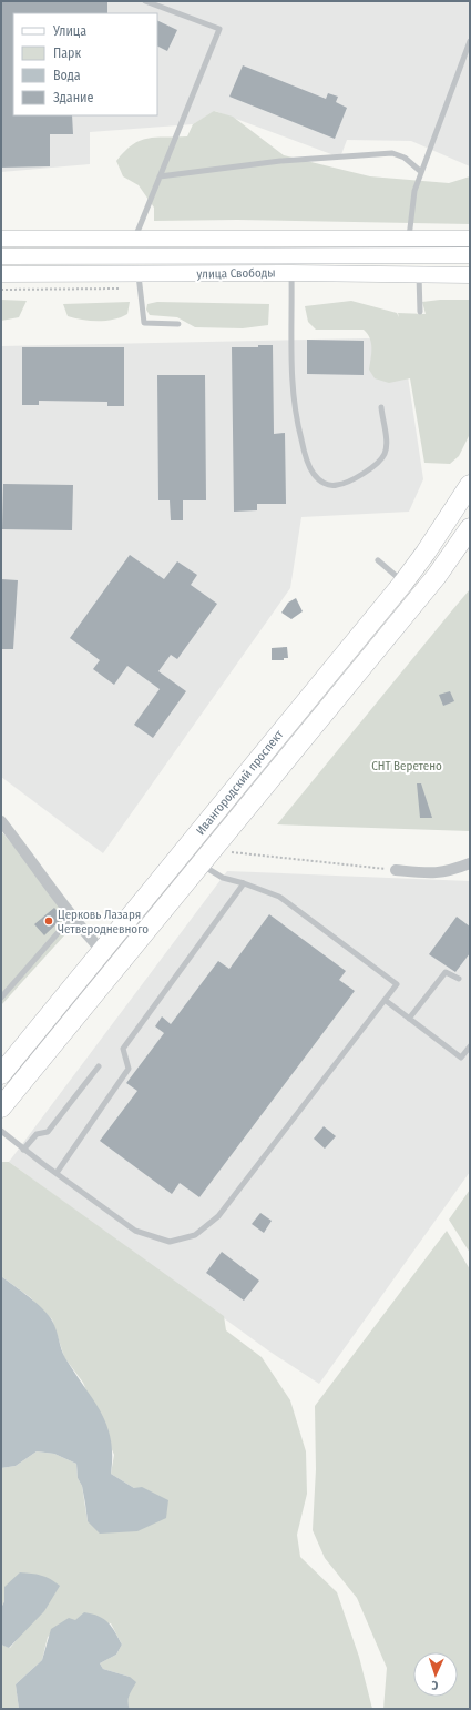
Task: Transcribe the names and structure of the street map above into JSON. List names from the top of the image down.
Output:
{
  "streets": {
    "highway": ["Ивангородский проспект"],
    "main road": ["улица Свободы"]
  },
  "parks": ["СНТ Веретено"],
  "places": ["Церковь Лазаря Четверодневного"],
  "legend": [
    "Улица",
    "Парк",
    "Вода",
    "Здание"
  ],
  "north": "bottom"
}
